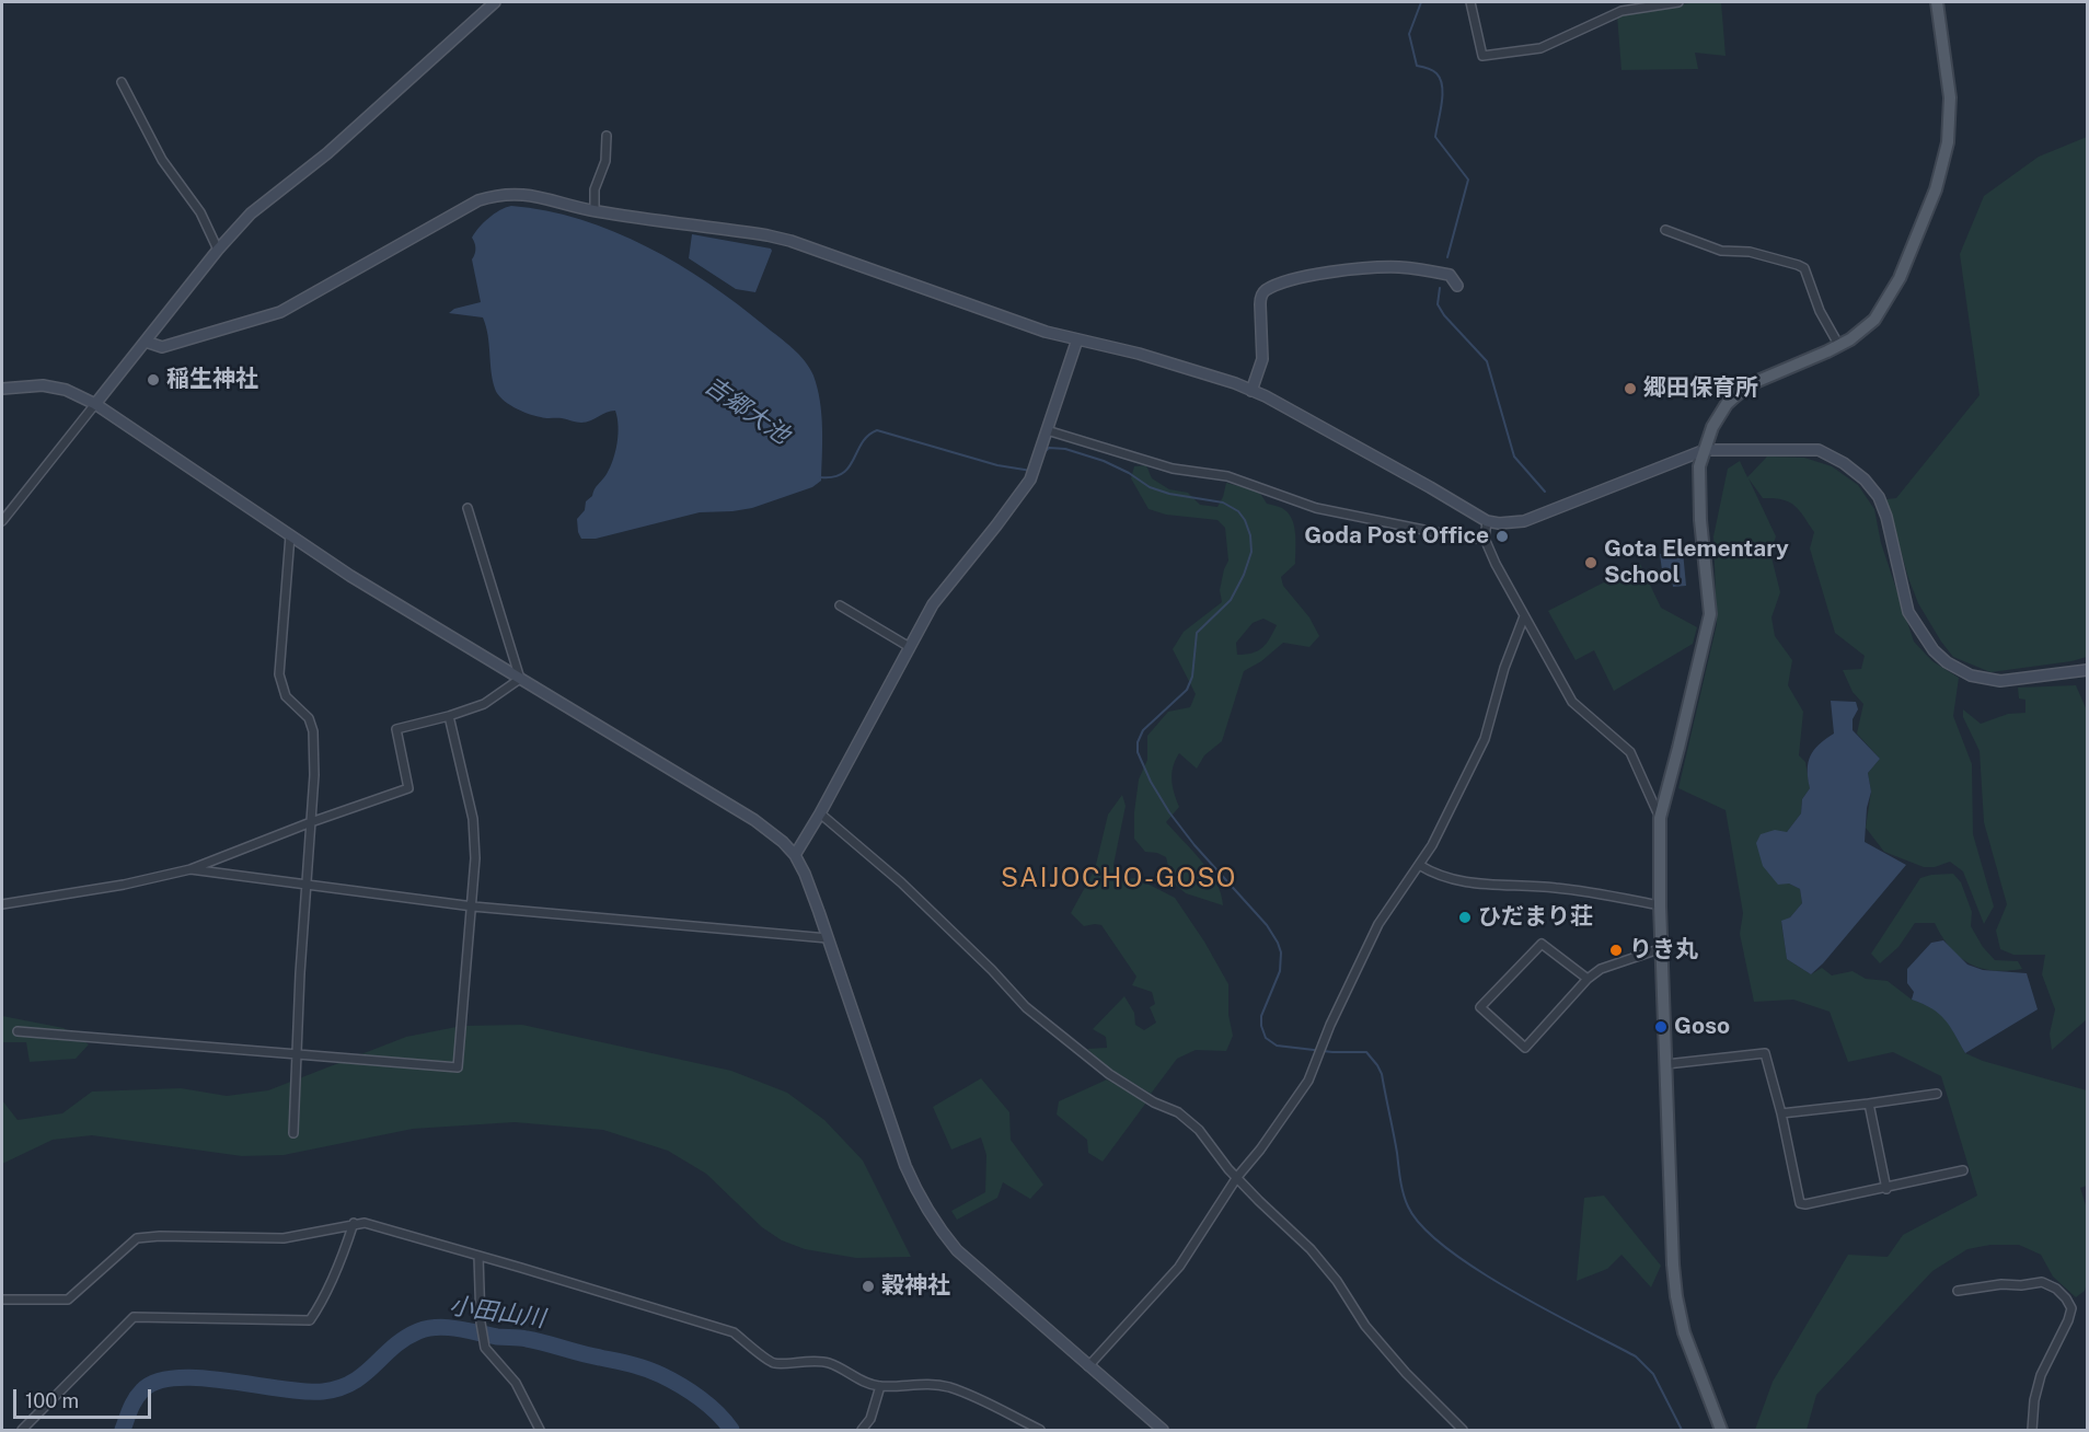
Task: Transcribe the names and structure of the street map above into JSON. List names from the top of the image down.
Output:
{
  "districts": ["SAIJOCHO-GOSO"],
  "water": ["吉郷大池", "小田山川"],
  "places": [
    "稲生神社",
    "郷田保育所",
    "Goda Post Office",
    "Gota Elementary School",
    "ひだまり荘",
    "りき丸",
    "Goso",
    "穀神社"
  ],
  "scale_bar": "100 m"
}
